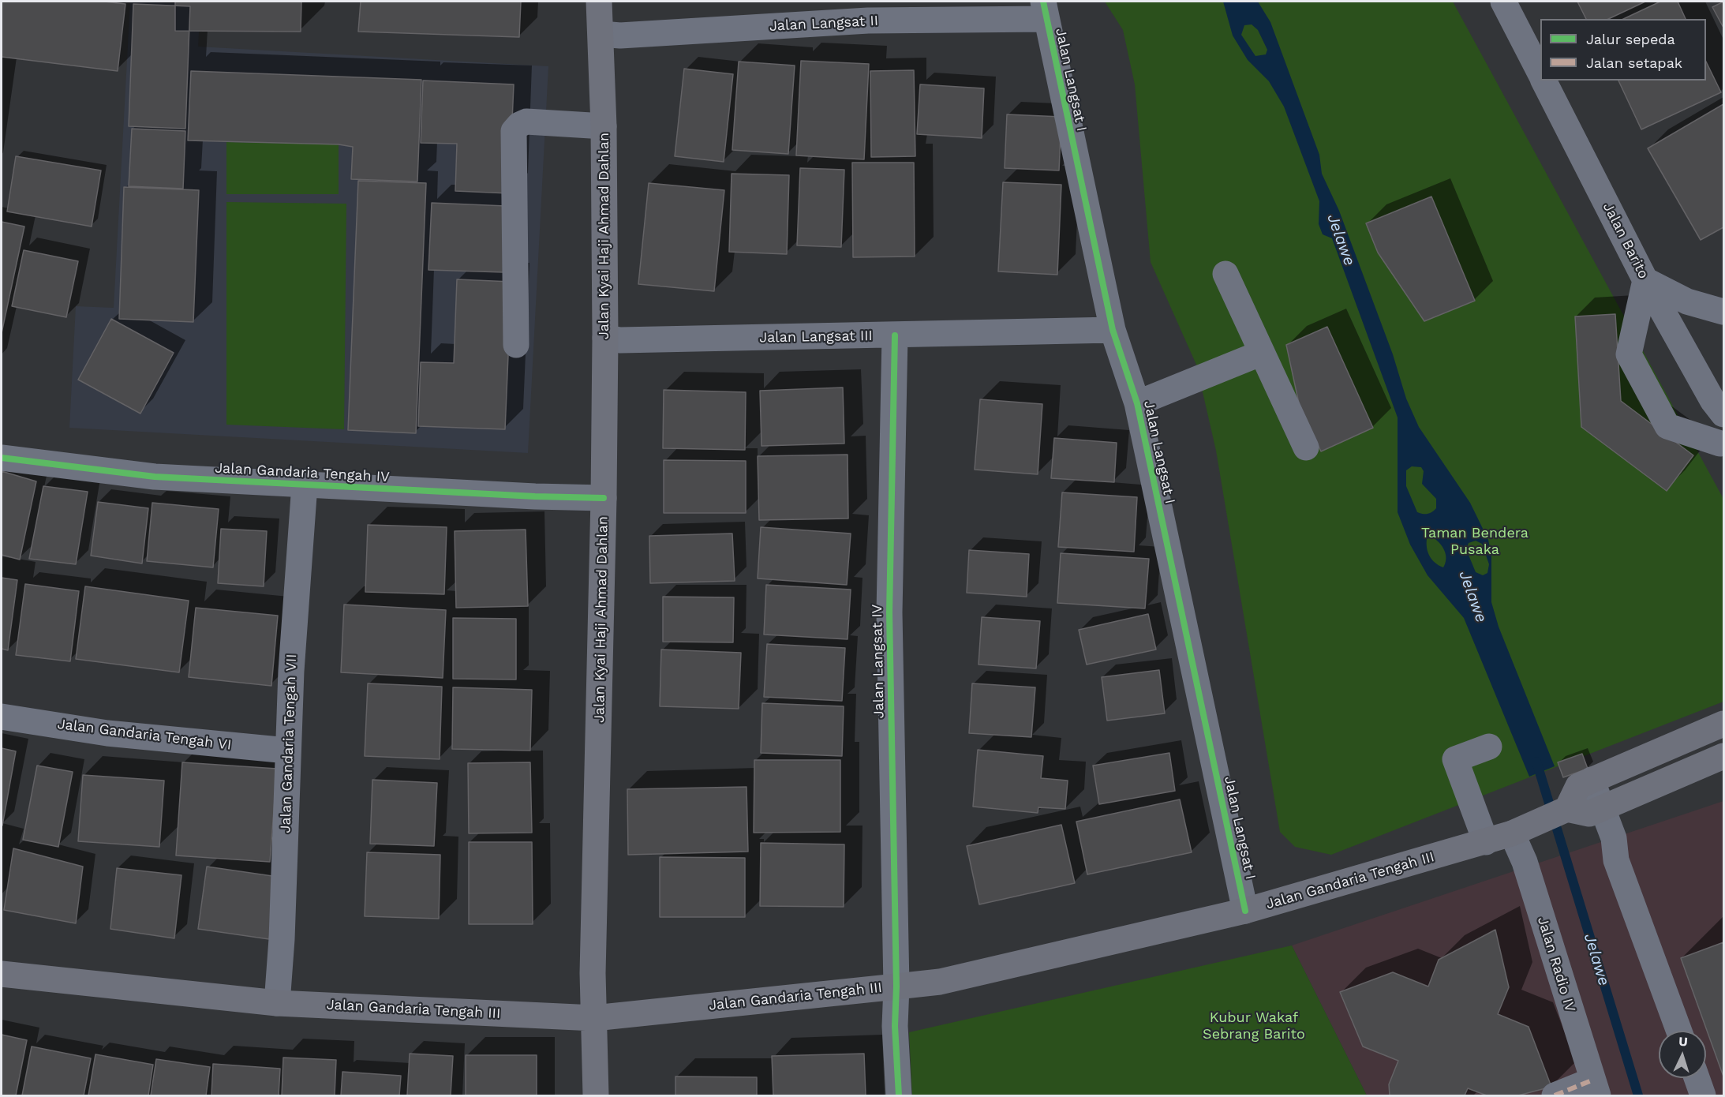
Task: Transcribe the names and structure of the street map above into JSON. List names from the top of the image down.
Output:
{
  "streets": {
    "main road": ["Jalan Kyai Haji Ahmad Dahlan", "Jalan Gandaria Tengah III"],
    "street": [
      "Jalan Langsat II",
      "Jalan Langsat I",
      "Jalan Barito",
      "Jalan Langsat III",
      "Jalan Gandaria Tengah IV",
      "Jalan Langsat IV",
      "Jalan Gandaria Tengah VI",
      "Jalan Gandaria Tengah VII",
      "Jalan Radio IV"
    ]
  },
  "crossings": [
    ["Jalan Langsat II", "Jalan Langsat I"],
    ["Jalan Langsat II", "Jalan Kyai Haji Ahmad Dahlan"],
    ["Jalan Langsat I", "Jalan Langsat III"],
    ["Jalan Langsat I", "Jalan Gandaria Tengah III"],
    ["Jalan Kyai Haji Ahmad Dahlan", "Jalan Langsat III"],
    ["Jalan Kyai Haji Ahmad Dahlan", "Jalan Gandaria Tengah IV"],
    ["Jalan Kyai Haji Ahmad Dahlan", "Jalan Gandaria Tengah III"],
    ["Jalan Langsat III", "Jalan Langsat IV"],
    ["Jalan Gandaria Tengah IV", "Jalan Gandaria Tengah VII"],
    ["Jalan Langsat IV", "Jalan Gandaria Tengah III"],
    ["Jalan Gandaria Tengah VI", "Jalan Gandaria Tengah VII"],
    ["Jalan Gandaria Tengah VII", "Jalan Gandaria Tengah III"],
    ["Jalan Gandaria Tengah III", "Jalan Radio IV"]
  ],
  "water": ["Jelawe"],
  "parks": ["Taman Bendera Pusaka", "Kubur Wakaf Sebrang Barito"],
  "legend": ["Jalur sepeda", "Jalan setapak"],
  "north": "top"
}
